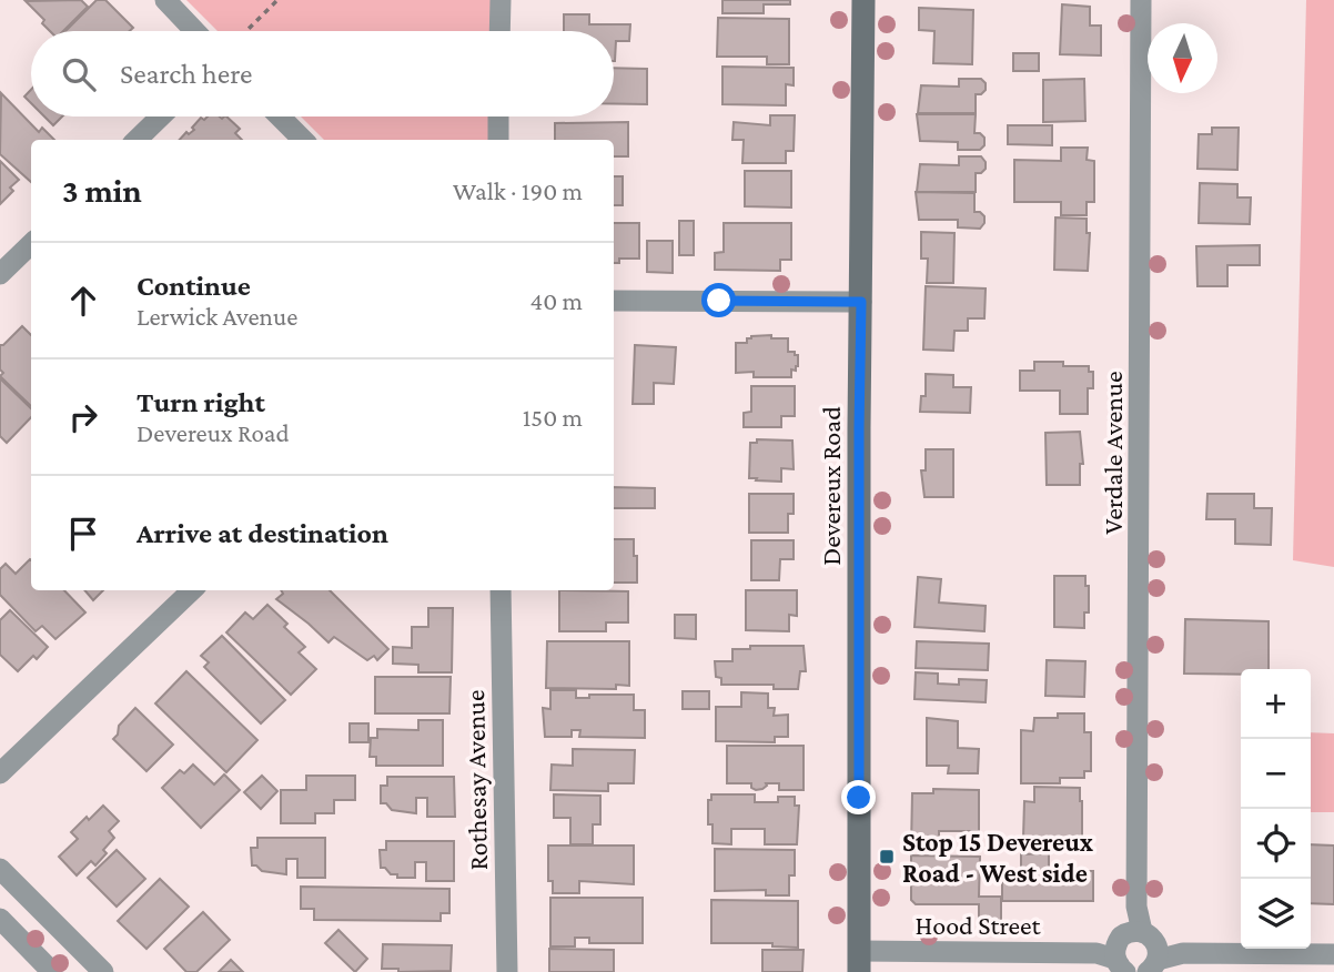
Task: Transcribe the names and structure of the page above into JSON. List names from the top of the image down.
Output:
{
  "streets": {
    "street": [
      "Verdale Avenue",
      "Devereux Road",
      "Rothesay Avenue",
      "Hood Street"
    ]
  },
  "crossings": [
    ["Verdale Avenue", "Hood Street"],
    ["Devereux Road", "Hood Street"]
  ],
  "places": {
    "transit": ["Stop 15 Devereux Road - West side"]
  },
  "north": "bottom",
  "page": {
    "search": "Search here",
    "heading": ["3 min", "Walk · 190 m"],
    "list": [
      ["Continue", "Lerwick Avenue", "40 m"],
      ["Turn right", "Devereux Road", "150 m"],
      "Arrive at destination"
    ],
    "map_buttons": ["+", "−"]
  }
}
